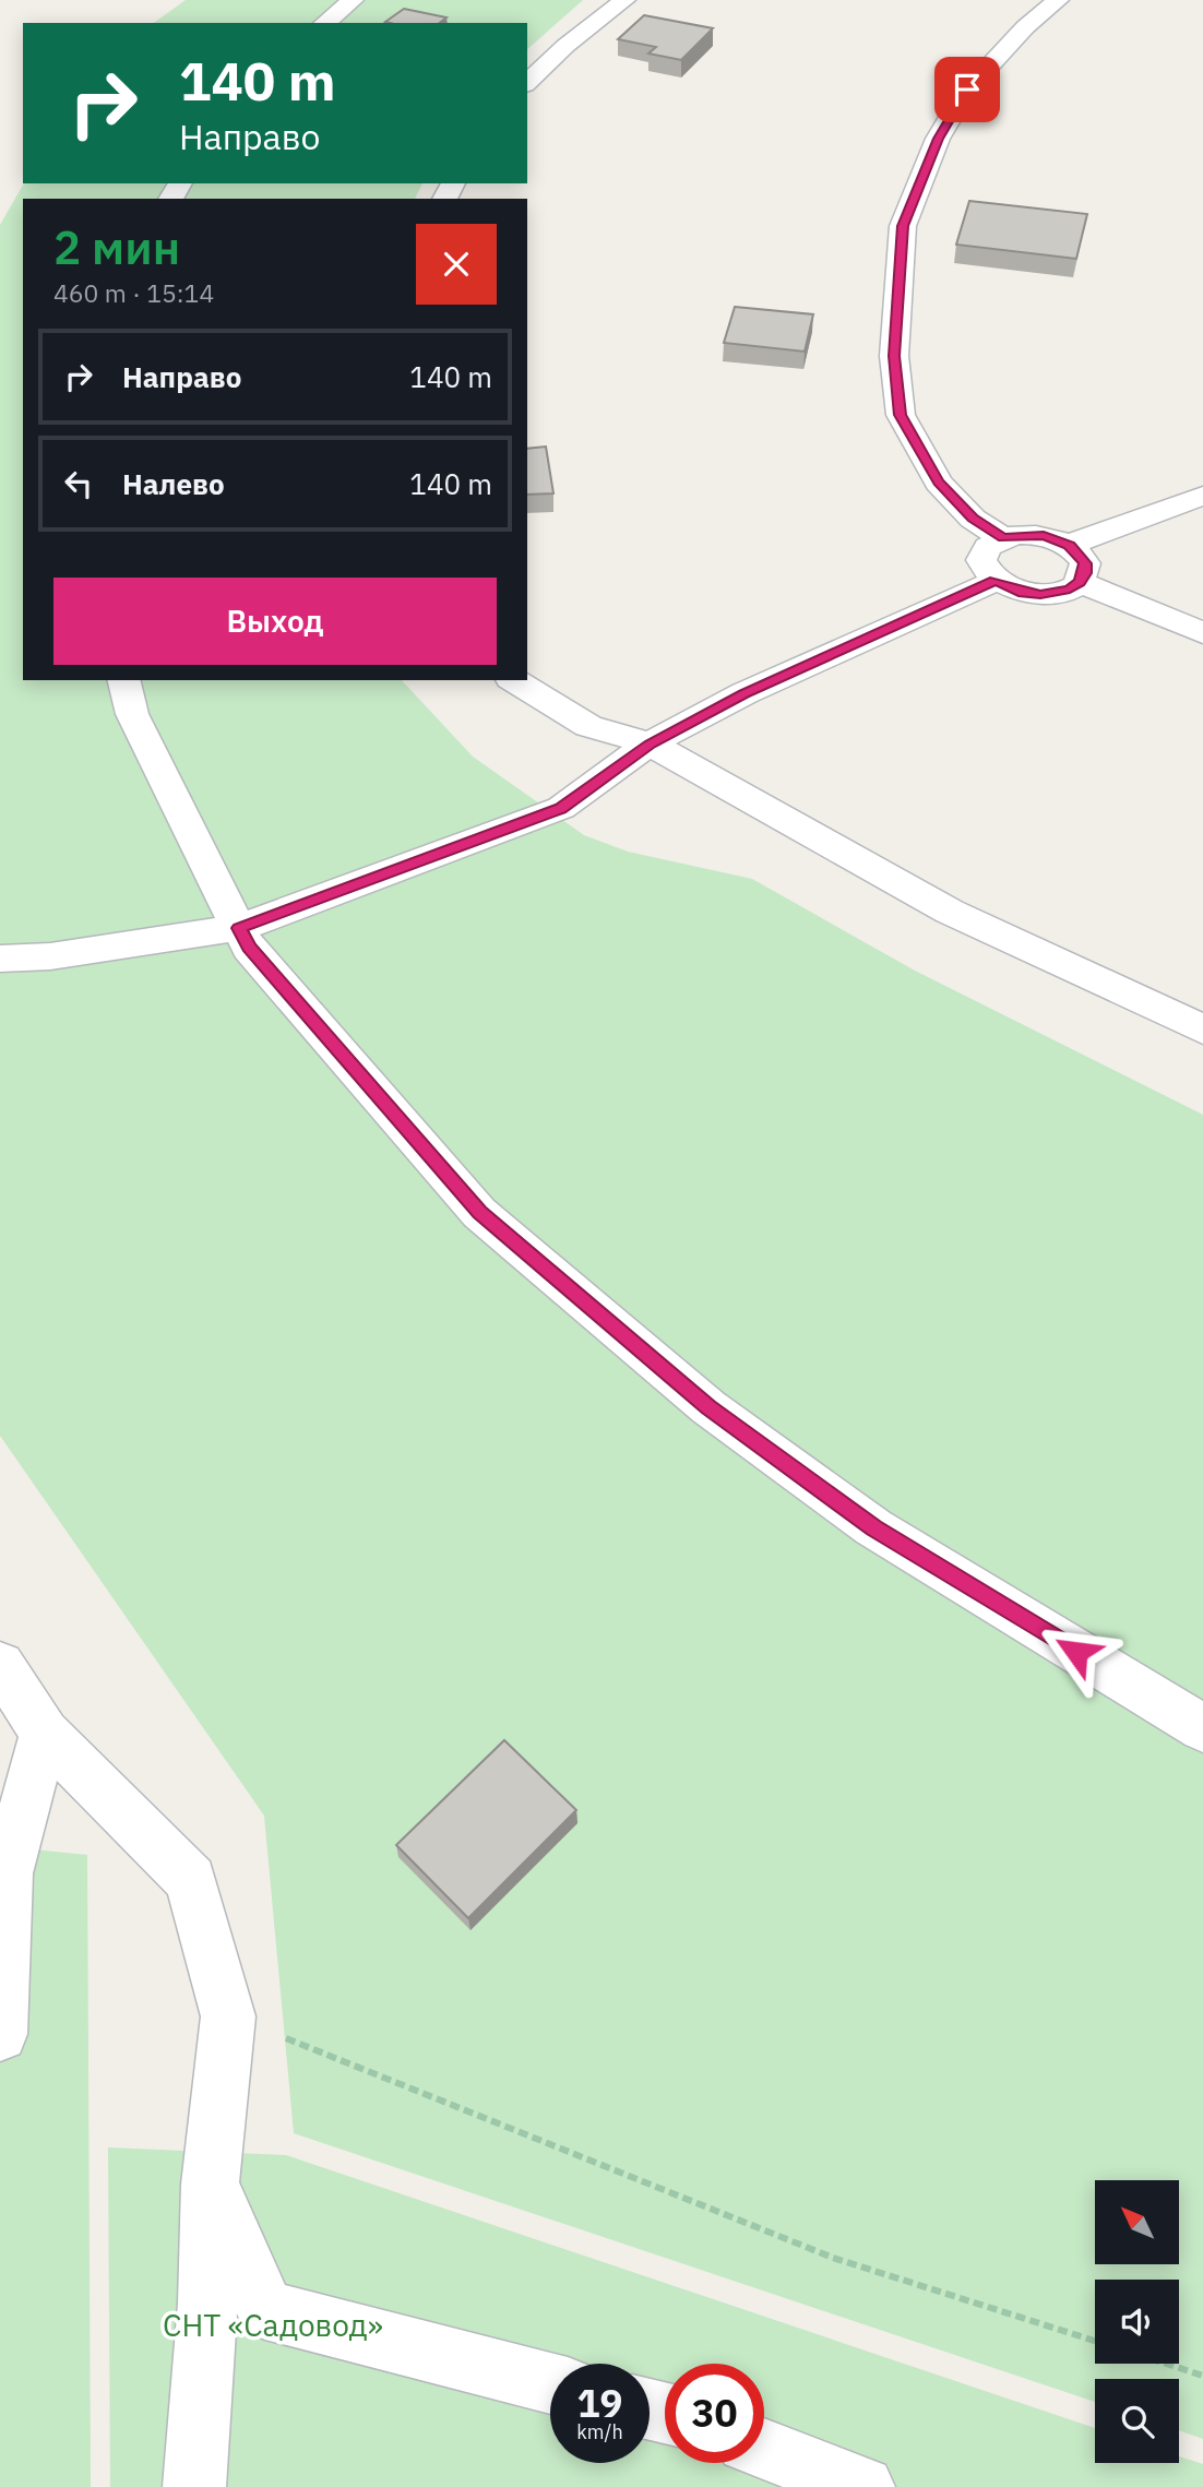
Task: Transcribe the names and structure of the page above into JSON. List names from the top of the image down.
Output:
{
  "parks": ["СНТ «Садовод»"],
  "north": "top left",
  "page": {
    "turn": ["140 m", "Направо"],
    "heading": ["2 мин", "460 m · 15:14"],
    "list": [
      {
        "name": "Направо",
        "value": "140 m"
      },
      {
        "name": "Налево",
        "value": "140 m"
      }
    ],
    "buttons": "Выход",
    "speed": "19 km/h",
    "limit": "30"
  }
}
